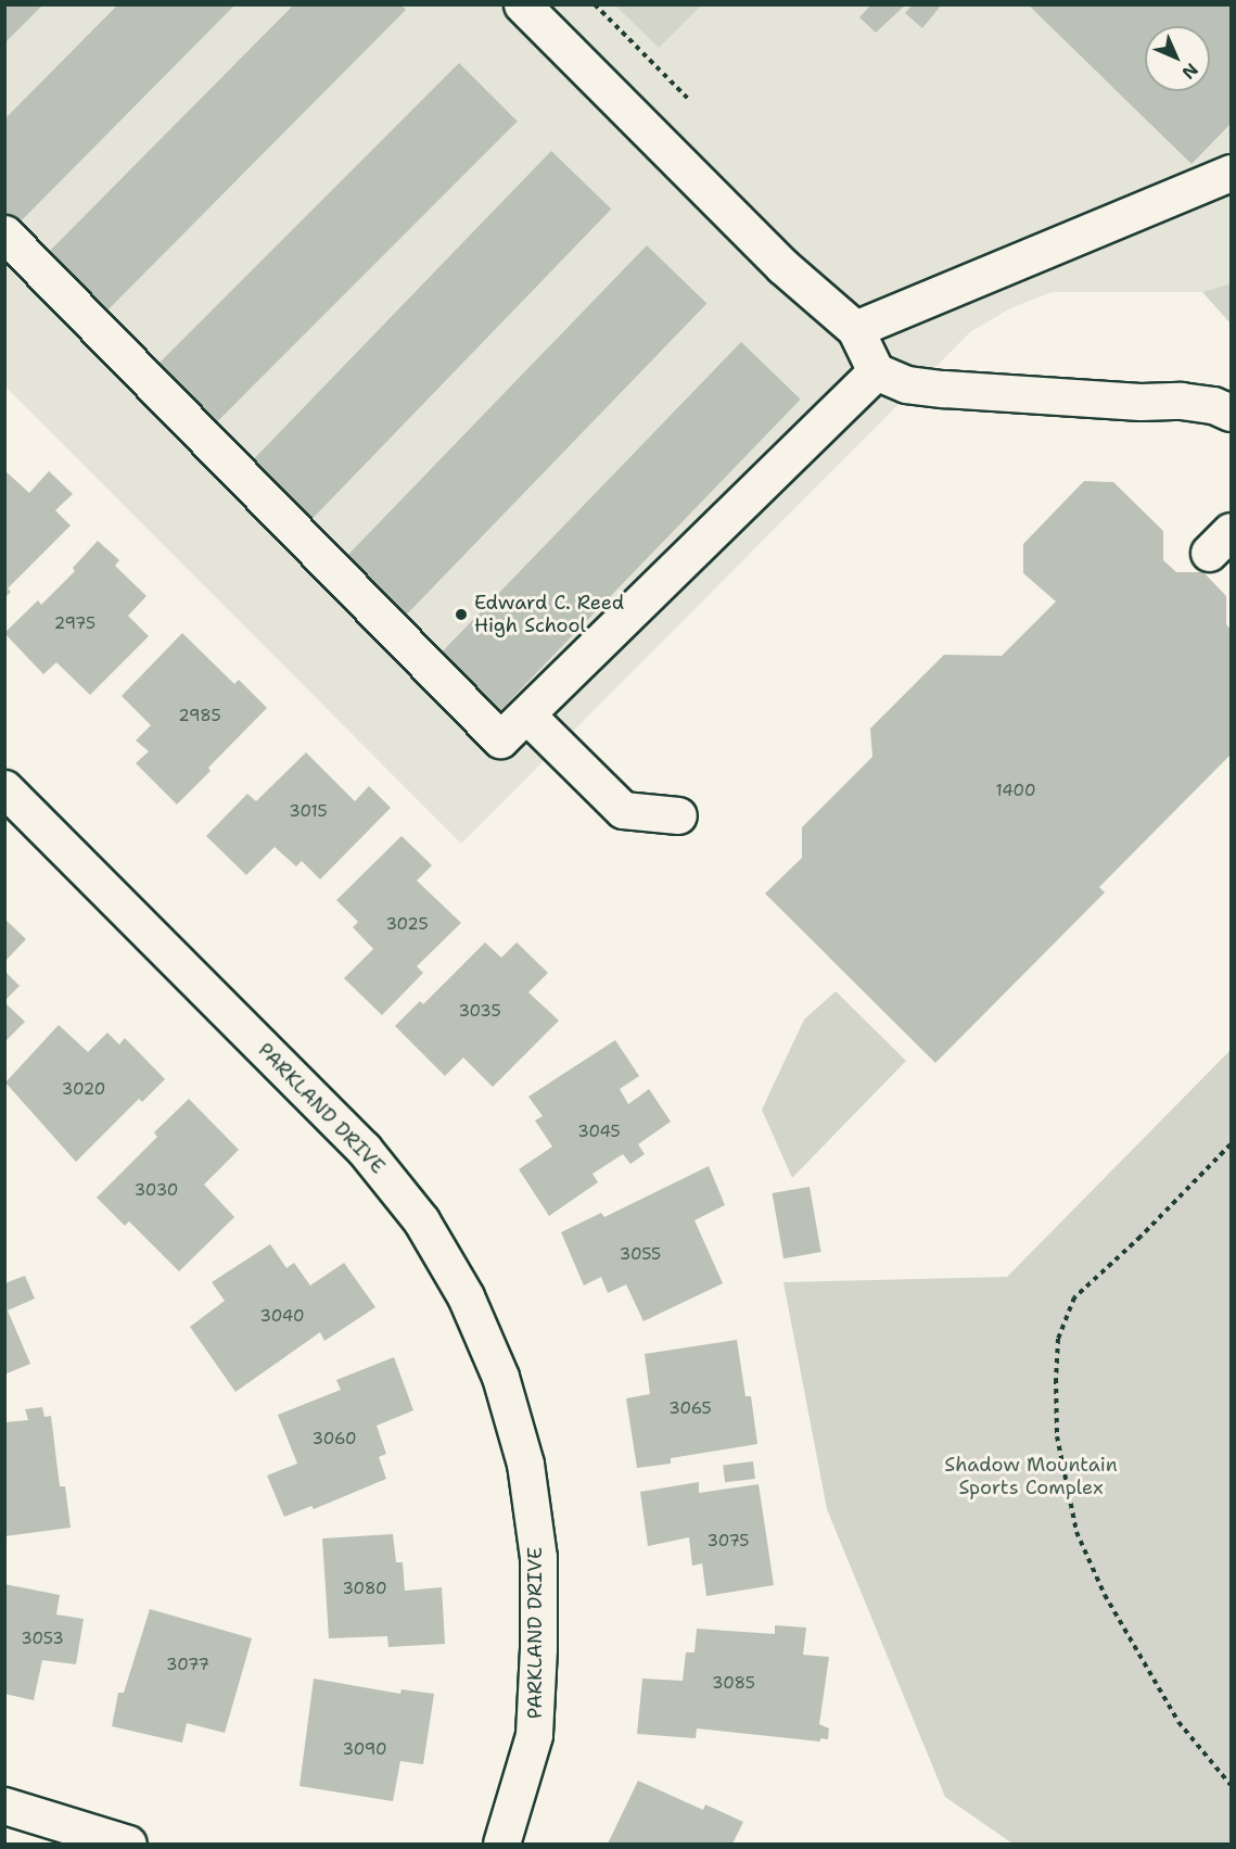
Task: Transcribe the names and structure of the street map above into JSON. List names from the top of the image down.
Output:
{
  "streets": {
    "street": ["PARKLAND DRIVE"]
  },
  "parks": ["Shadow Mountain Sports Complex"],
  "places": ["Edward C. Reed High School"],
  "house_numbers": [
    "2975",
    "2985",
    "1400",
    "3015",
    "3025",
    "3035",
    "3020",
    "3045",
    "3030",
    "3055",
    "3040",
    "3065",
    "3060",
    "3075",
    "3080",
    "3053",
    "3077",
    "3085",
    "3090"
  ],
  "north": "bottom right"
}
